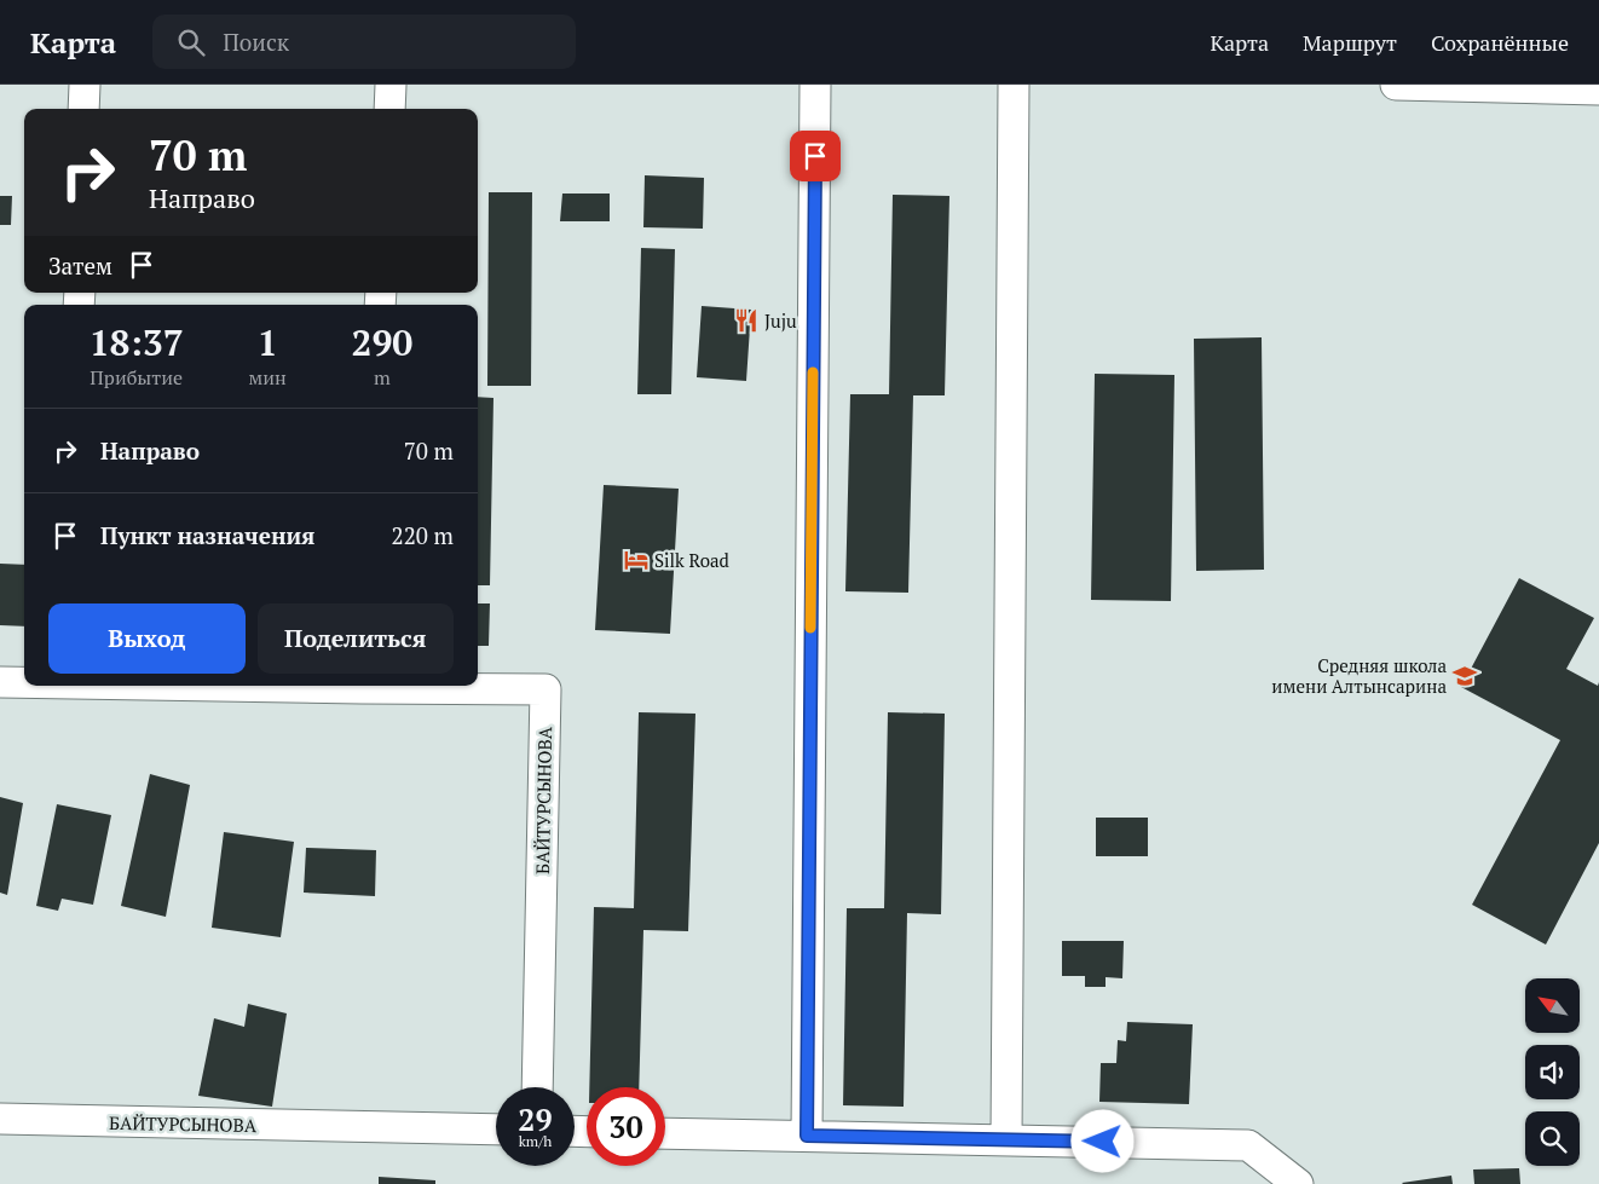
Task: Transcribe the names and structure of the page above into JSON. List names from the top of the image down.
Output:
{
  "streets": {
    "street": ["БАЙТУРСЫНОВА"]
  },
  "places": {
    "restaurant": ["Juju"],
    "hotel": ["Silk Road"],
    "school or university": ["Средняя школа имени Алтынсарина"]
  },
  "north": "top left",
  "page": {
    "header": "Карта",
    "search": "Поиск",
    "nav": ["Карта", "Маршрут", "Сохранённые"],
    "turn": ["70 m", "Направо"],
    "then": "Затем",
    "eta": [
      "18:37",
      "Прибытие",
      "1",
      "мин",
      "290",
      "m"
    ],
    "list": [
      {
        "name": "Направо",
        "value": "70 m"
      },
      {
        "name": "Пункт назначения",
        "value": "220 m"
      }
    ],
    "buttons": ["Выход", "Поделиться"],
    "speed": "29 km/h",
    "limit": "30"
  }
}
